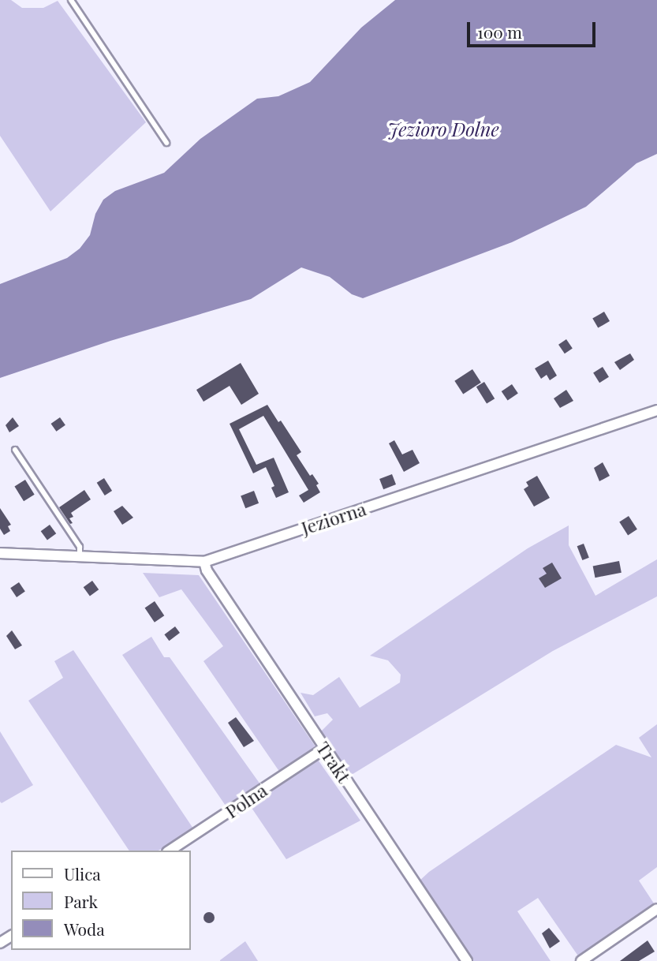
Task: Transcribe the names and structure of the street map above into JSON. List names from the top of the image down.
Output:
{
  "streets": {
    "street": ["Jeziorna", "Trakt", "Polna"]
  },
  "crossings": [
    ["Jeziorna", "Trakt"],
    ["Trakt", "Polna"]
  ],
  "water": ["Jezioro Dolne"],
  "legend": ["Ulica", "Park", "Woda"],
  "scale_bar": "100 m"
}
